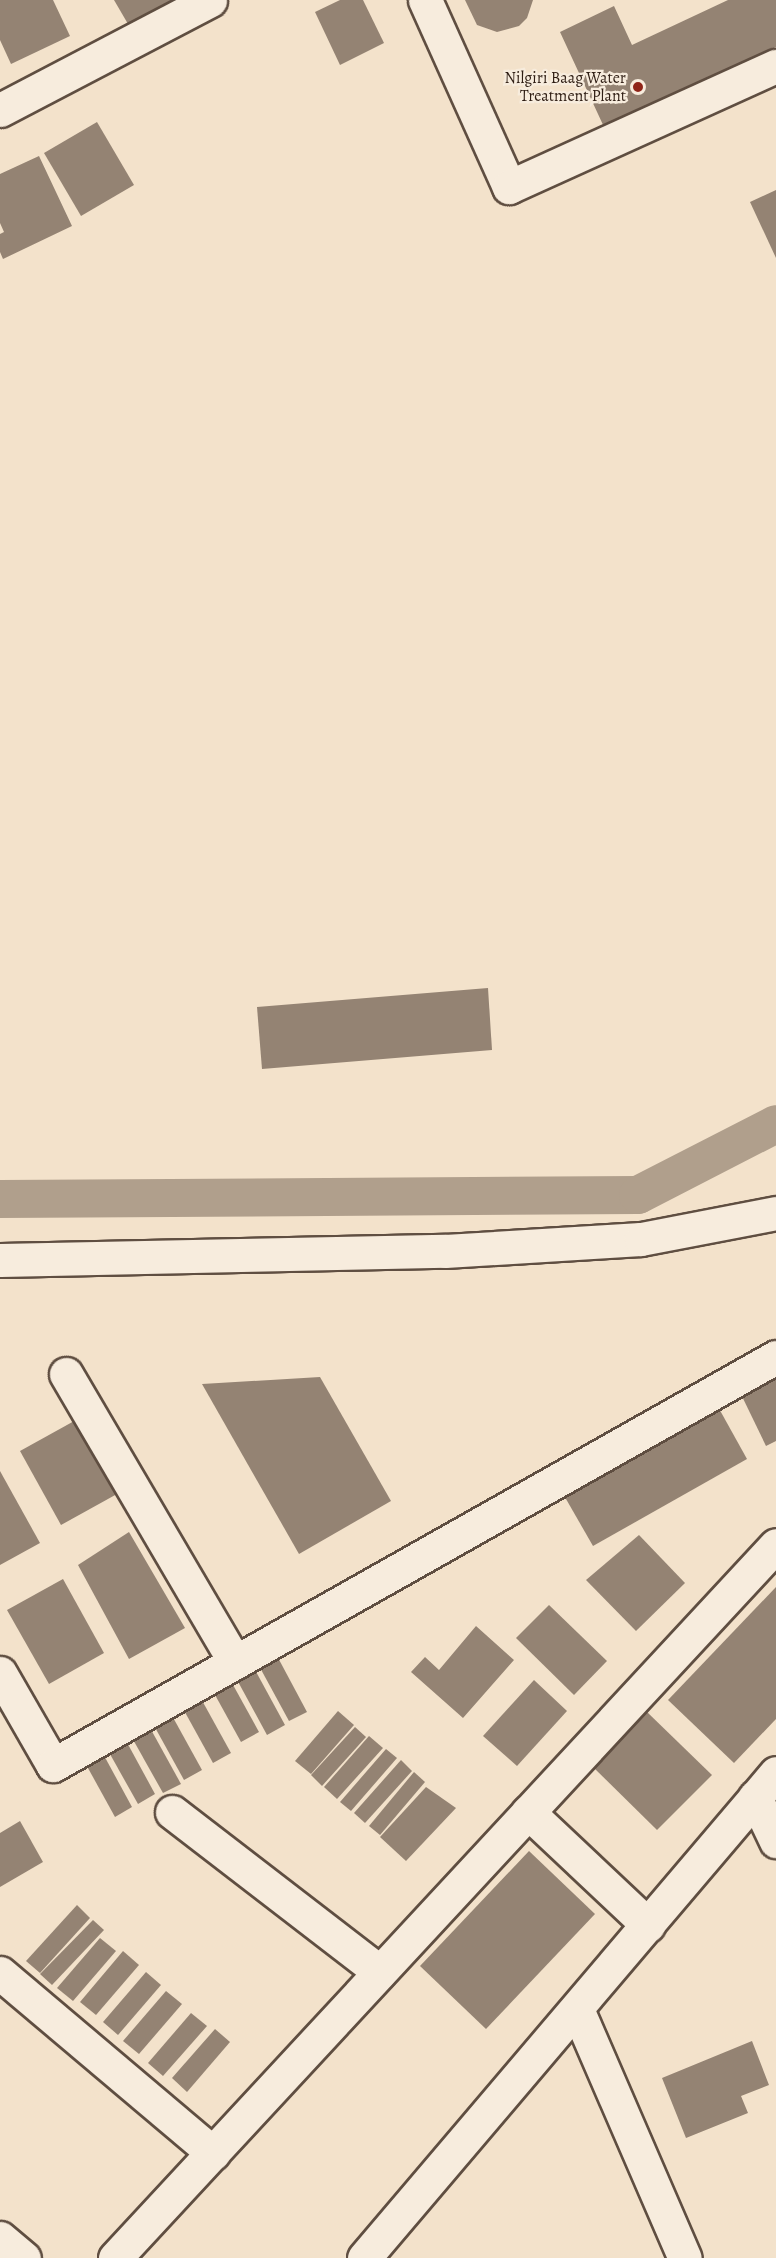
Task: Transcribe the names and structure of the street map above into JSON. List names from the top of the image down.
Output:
{
  "places": ["Nilgiri Baag Water Treatment Plant"]
}
